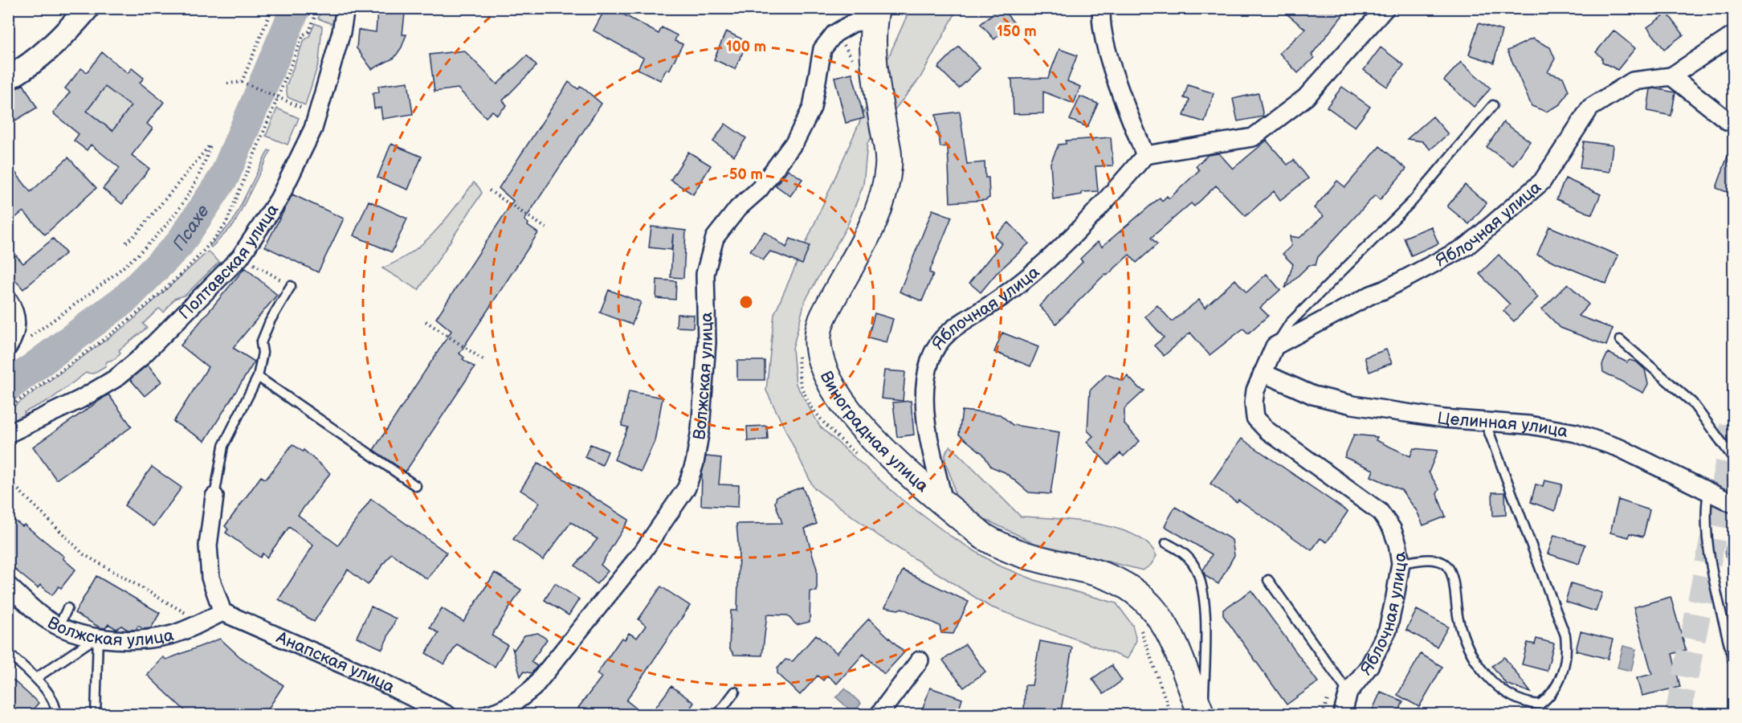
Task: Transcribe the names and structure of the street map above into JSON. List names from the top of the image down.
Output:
{
  "streets": {
    "main road": ["Виноградная улица"],
    "street": [
      "Яблочная улица",
      "Полтавская улица",
      "Волжская улица",
      "Целинная улица",
      "Анапская улица"
    ]
  },
  "crossings": [
    ["Яблочная улица", "Целинная улица"],
    ["Яблочная улица", "Виноградная улица"],
    ["Волжская улица", "Виноградная улица"],
    ["Волжская улица", "Анапская улица"]
  ],
  "water": ["Псахе"],
  "rings": ["150 m", "100 m", "50 m"]
}
